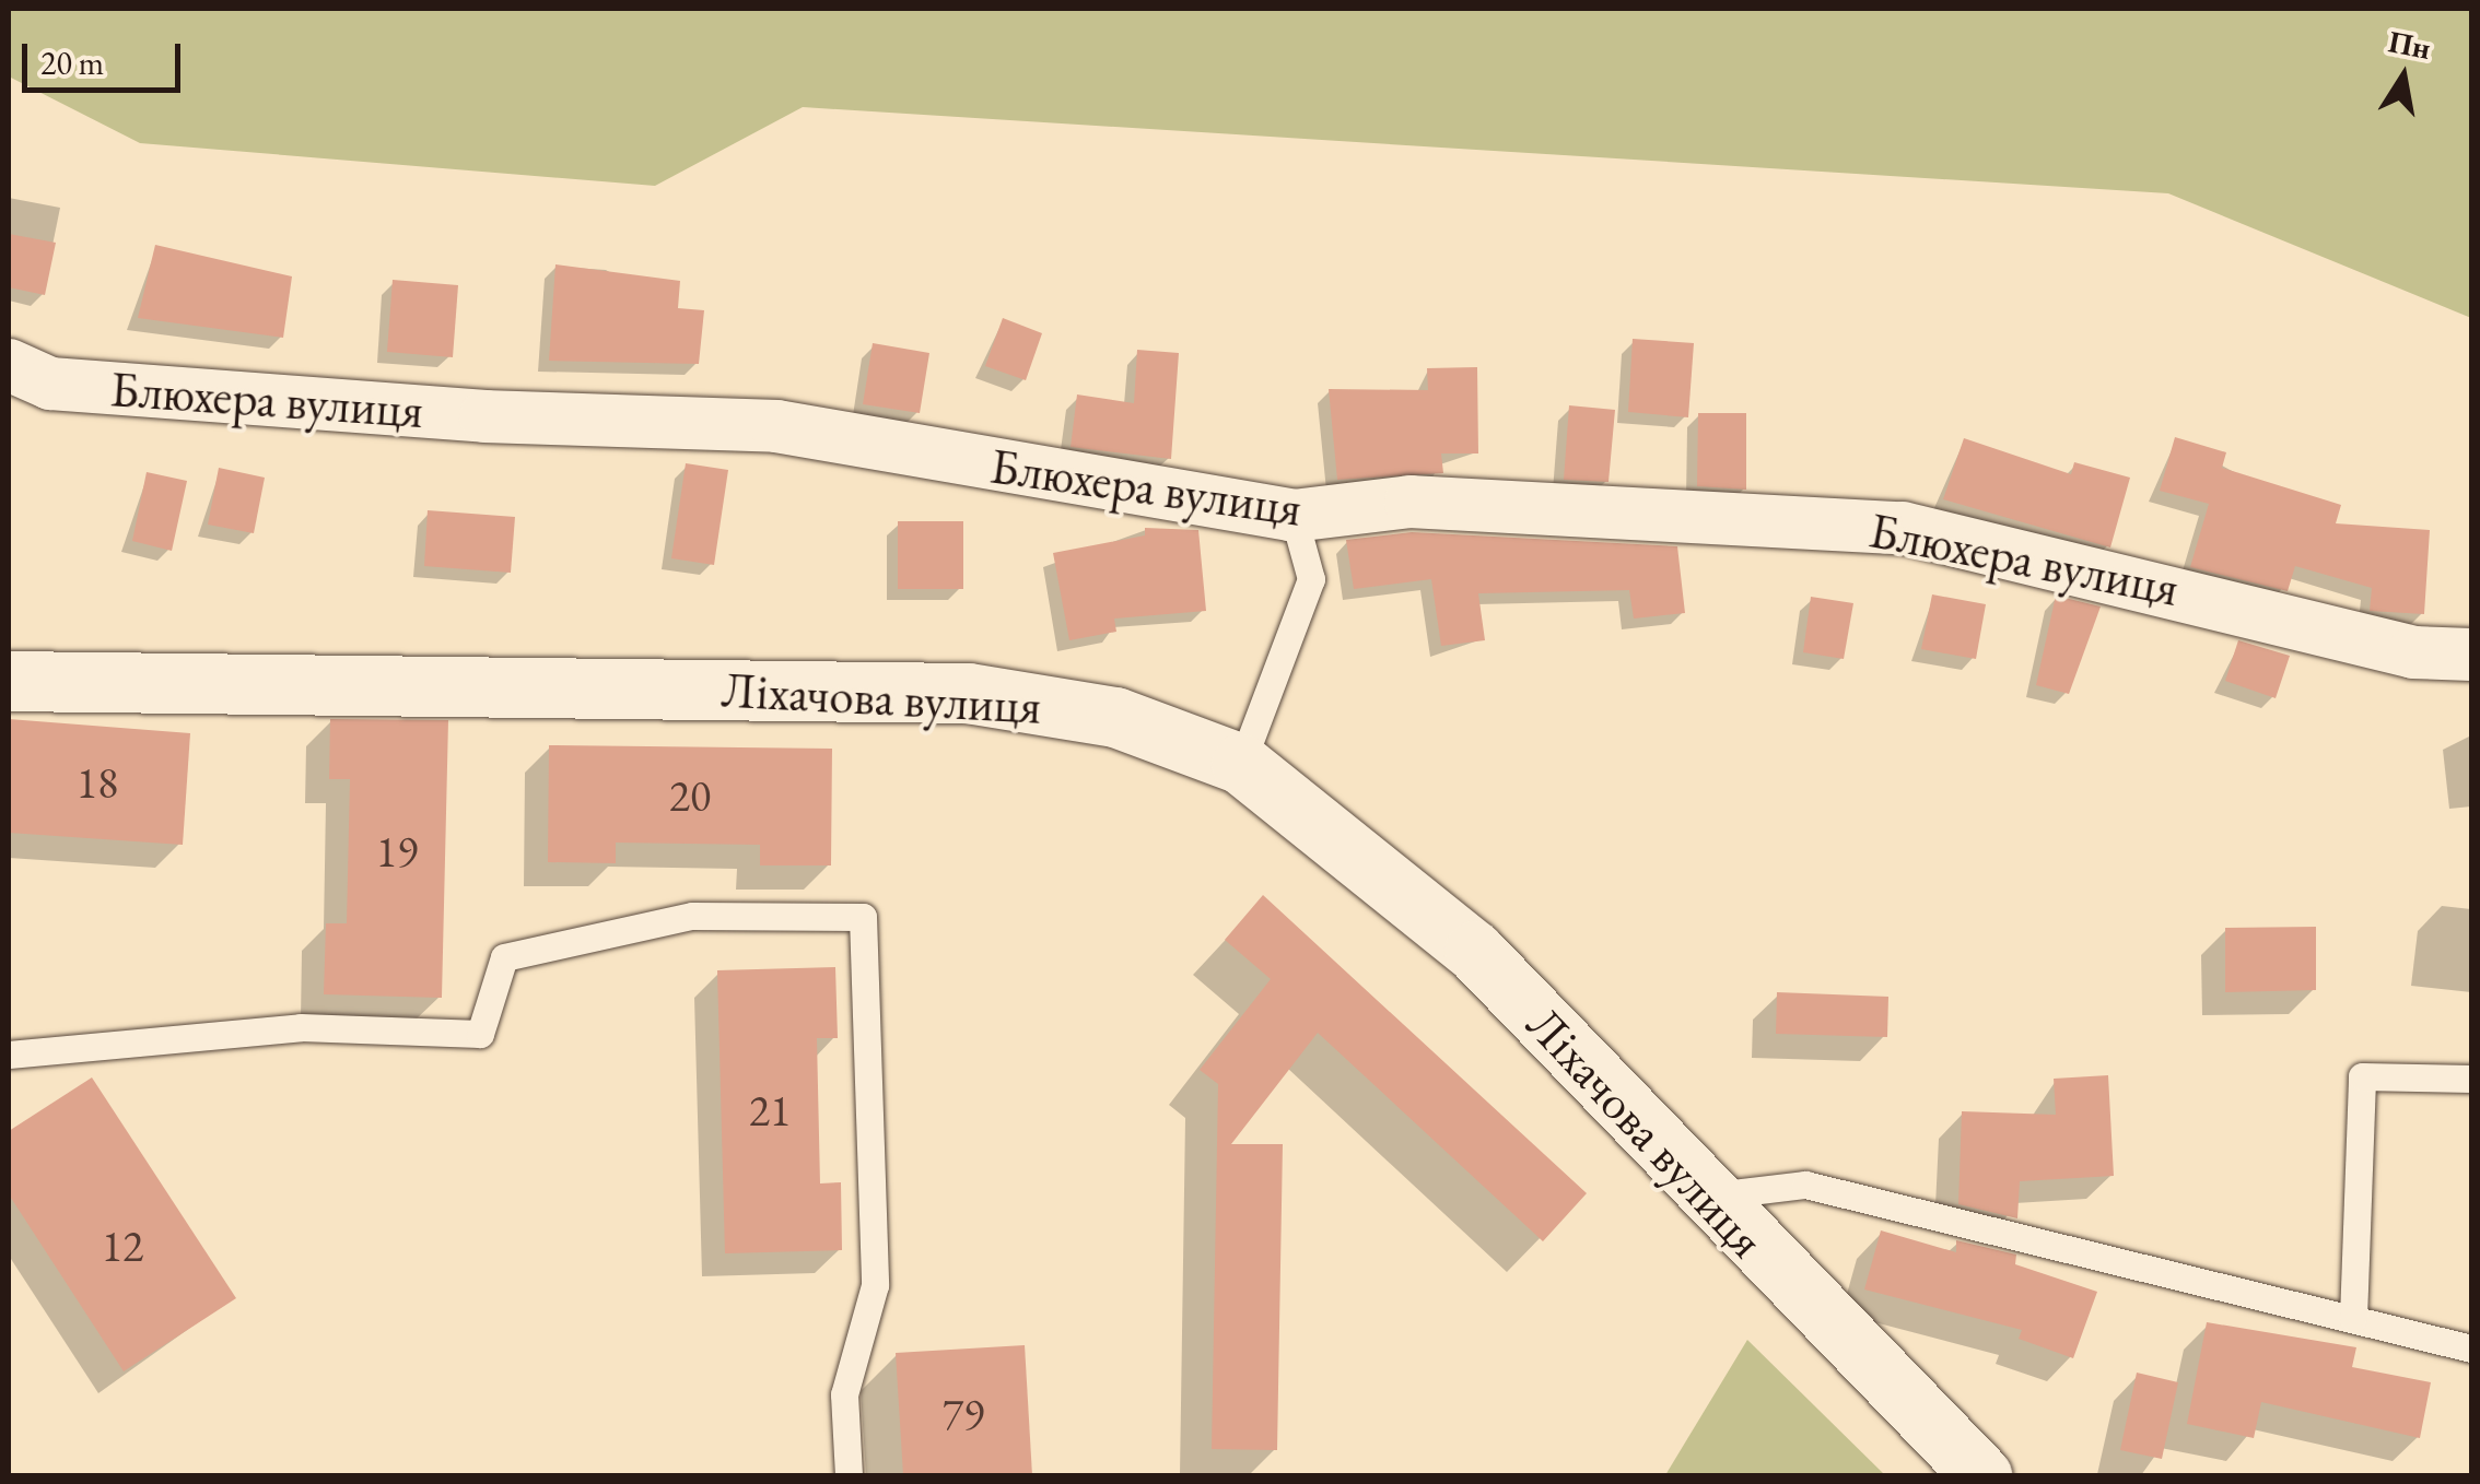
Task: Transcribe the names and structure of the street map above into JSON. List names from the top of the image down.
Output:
{
  "streets": {
    "street": ["Блюхера вулиця", "Ліхачова вулиця"]
  },
  "house_numbers": [
    "18",
    "20",
    "19",
    "21",
    "12",
    "79"
  ],
  "scale_bar": "20 m",
  "north": "top"
}
